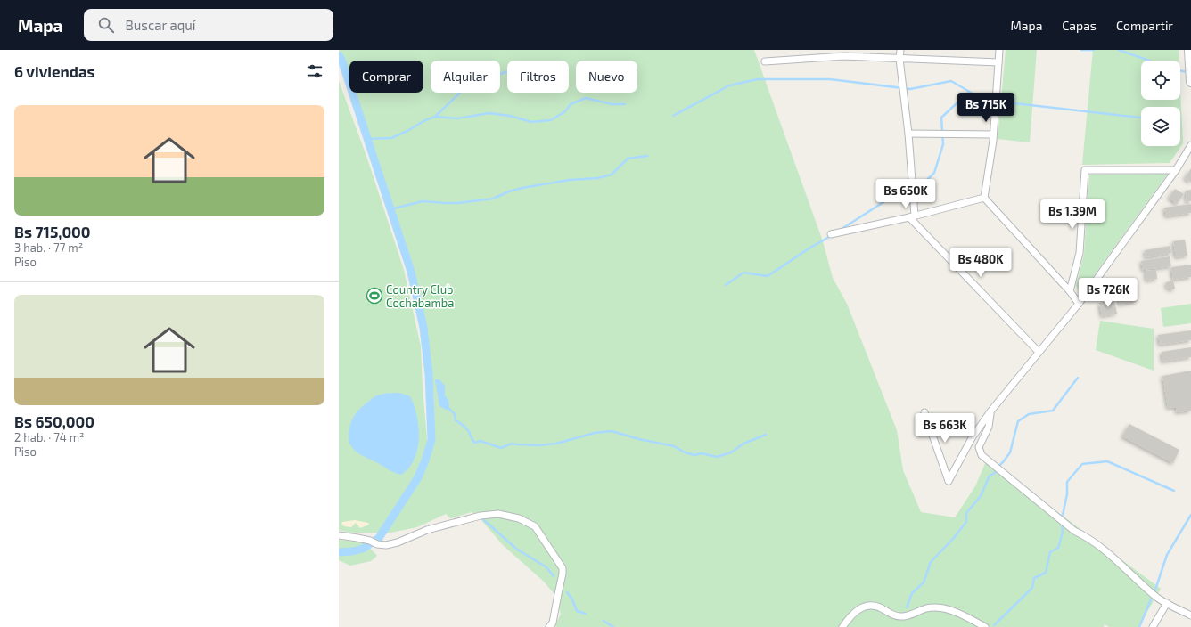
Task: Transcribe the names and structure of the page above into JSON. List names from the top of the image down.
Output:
{
  "places": {
    "sports": ["Country Club Cochabamba"]
  },
  "page": {
    "header": "Mapa",
    "search": "Buscar aquí",
    "nav": ["Mapa", "Capas", "Compartir"],
    "heading": "6 viviendas",
    "chip": [
      "Comprar",
      "Alquilar",
      "Filtros",
      "Nuevo"
    ],
    "list": [
      {
        "name": "Bs 715,000",
        "note": "3 hab. · 77 m² · Piso"
      },
      {
        "name": "Bs 650,000",
        "note": "2 hab. · 74 m² · Piso"
      }
    ],
    "price": [
      "Bs 715K",
      "Bs 650K",
      "Bs 1.39M",
      "Bs 480K",
      "Bs 726K",
      "Bs 663K"
    ]
  }
}
